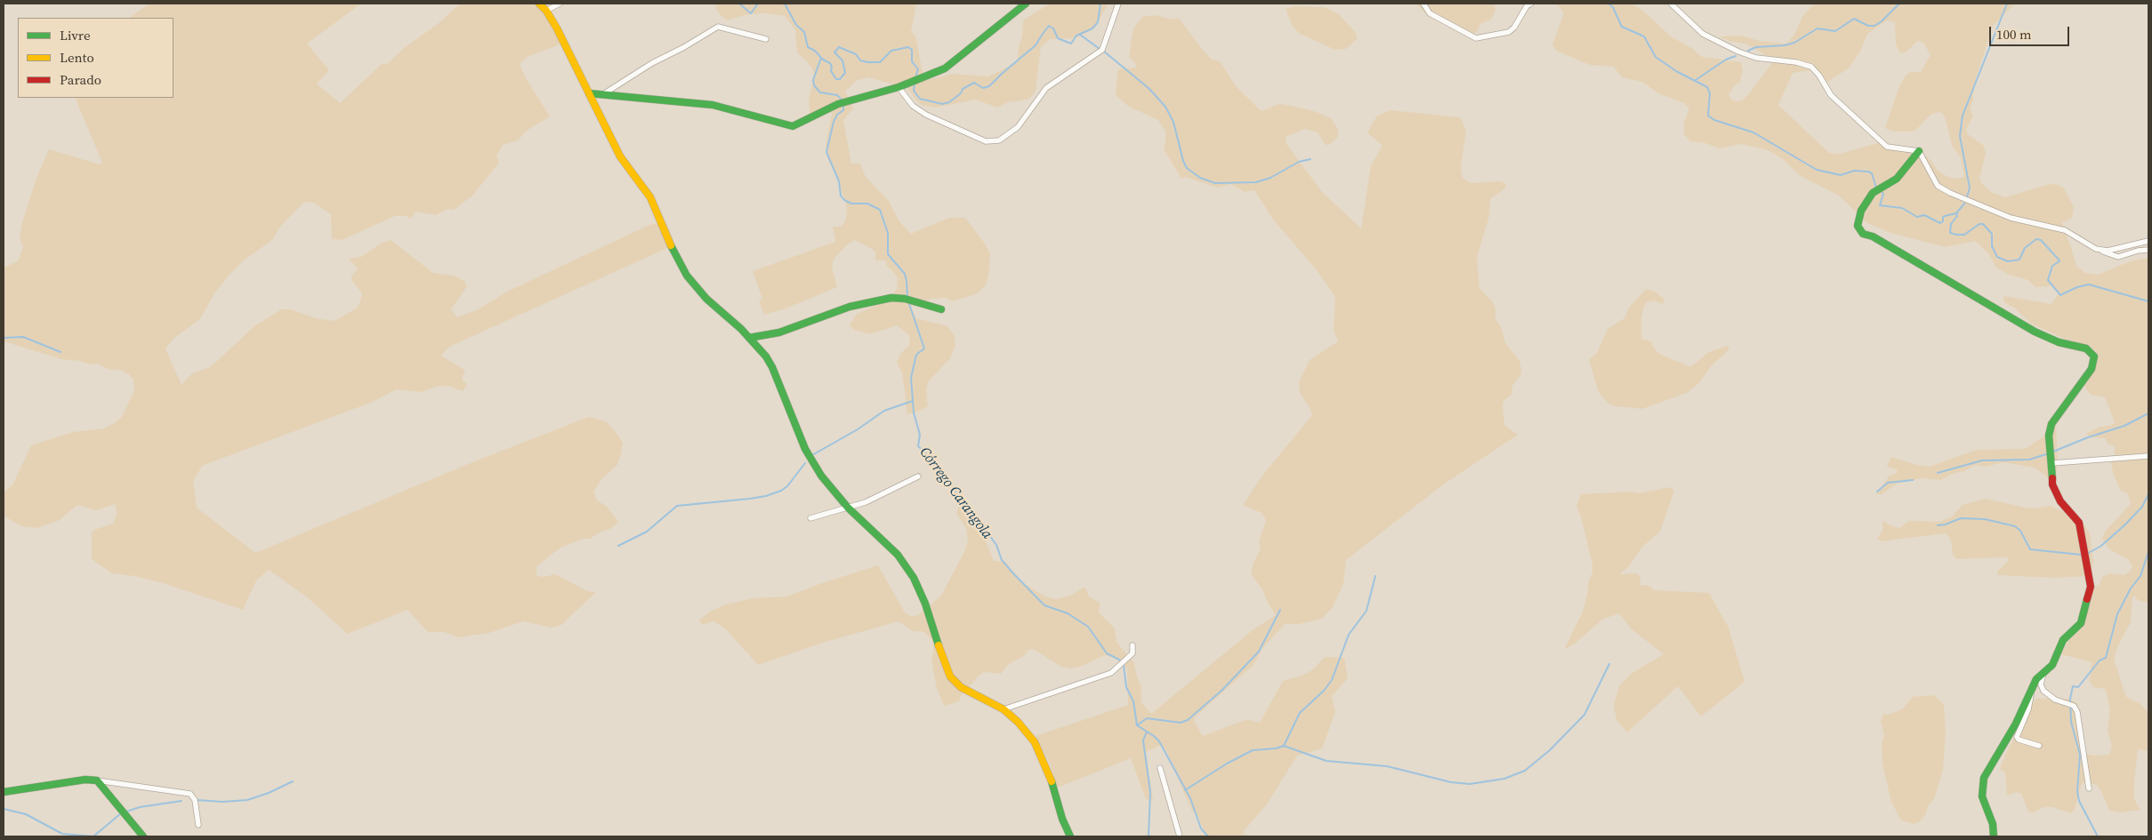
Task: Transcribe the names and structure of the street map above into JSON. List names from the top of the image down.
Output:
{
  "water": ["Córrego Carangola"],
  "legend": ["Livre", "Lento", "Parado"],
  "scale_bar": "100 m"
}
